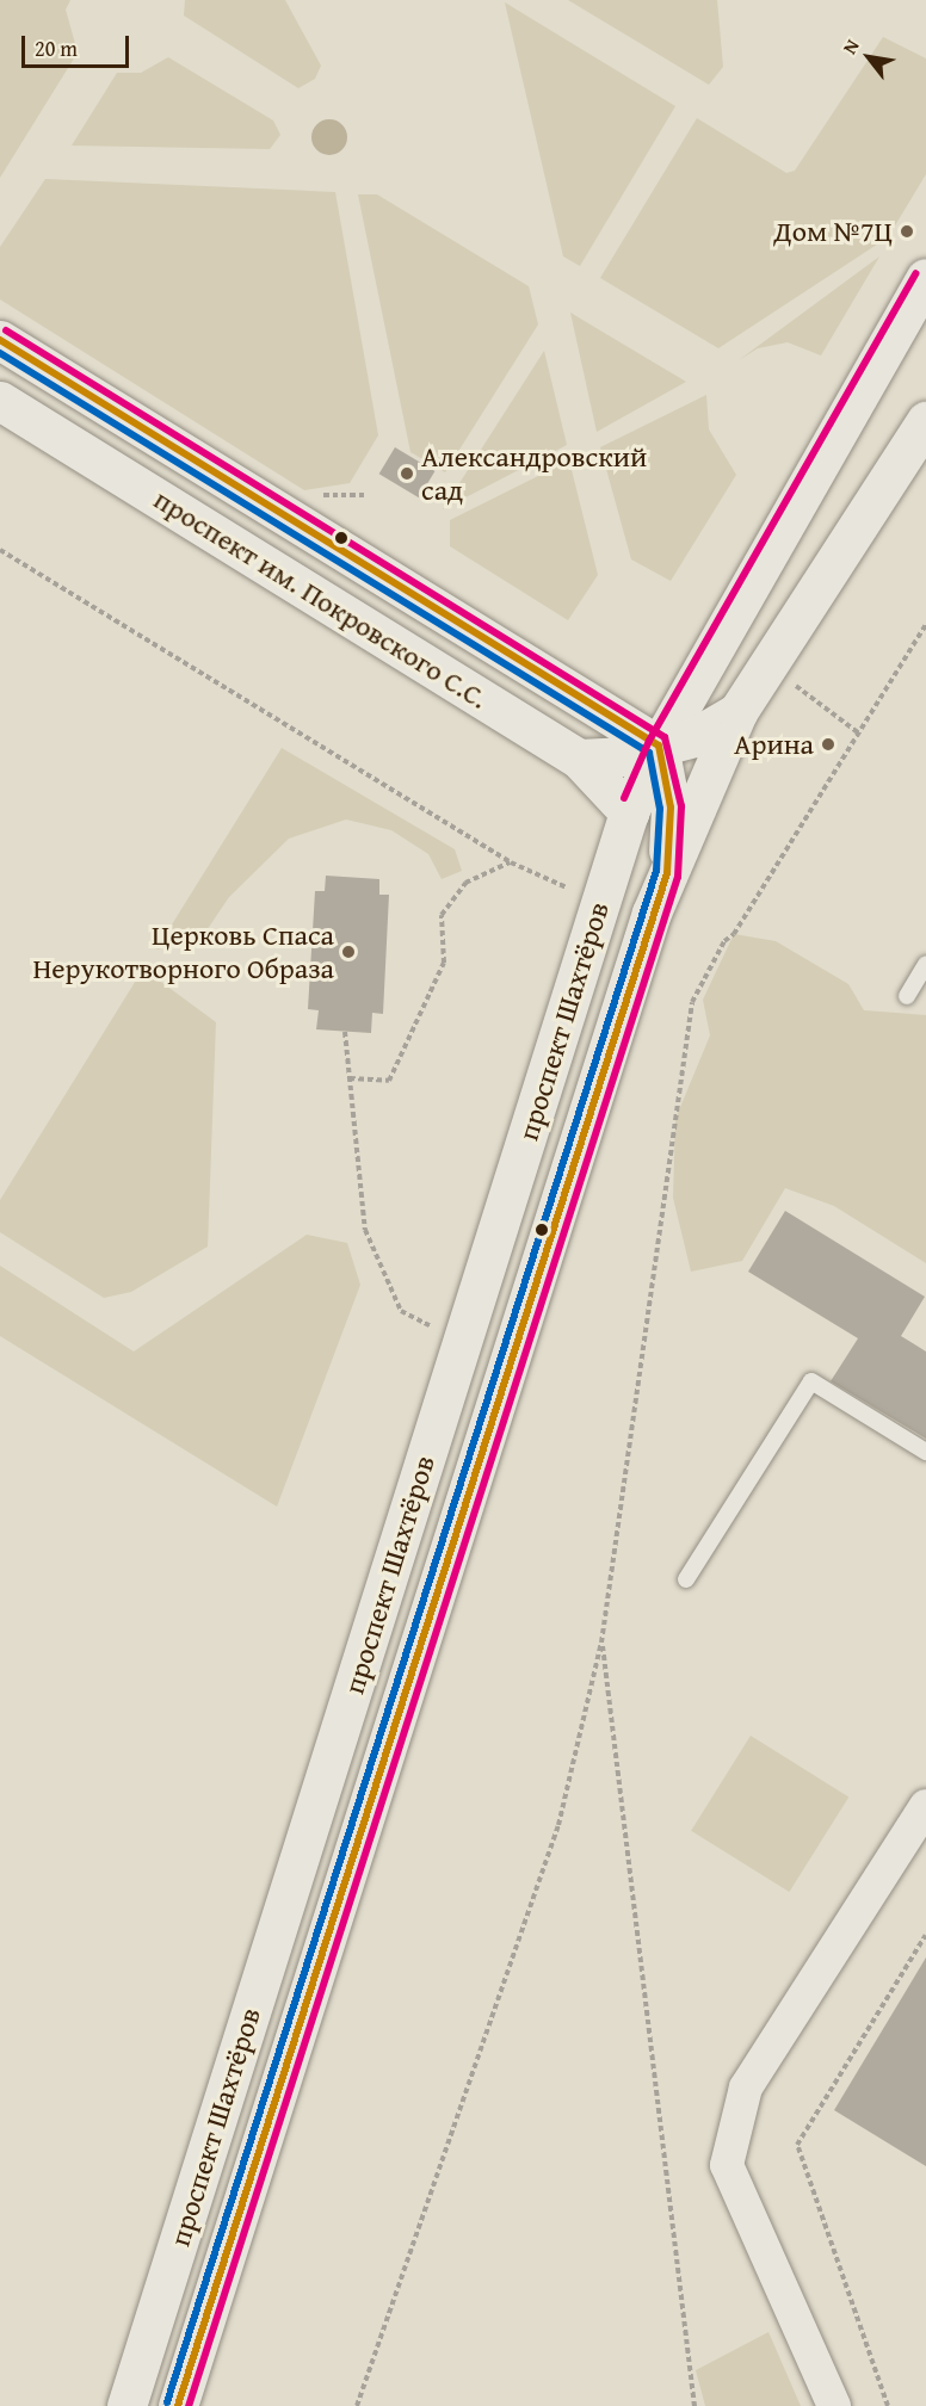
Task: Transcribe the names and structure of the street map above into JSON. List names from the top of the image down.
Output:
{
  "streets": {
    "street": ["проспект им. Покровского С.С.", "проспект Шахтёров"]
  },
  "crossings": [
    ["проспект им. Покровского С.С.", "проспект Шахтёров"]
  ],
  "places": [
    "Дом №7Ц",
    "Александровский сад",
    "Арина",
    "Церковь Спаса Нерукотворного Образа"
  ],
  "scale_bar": "20 m",
  "north": "top left"
}
